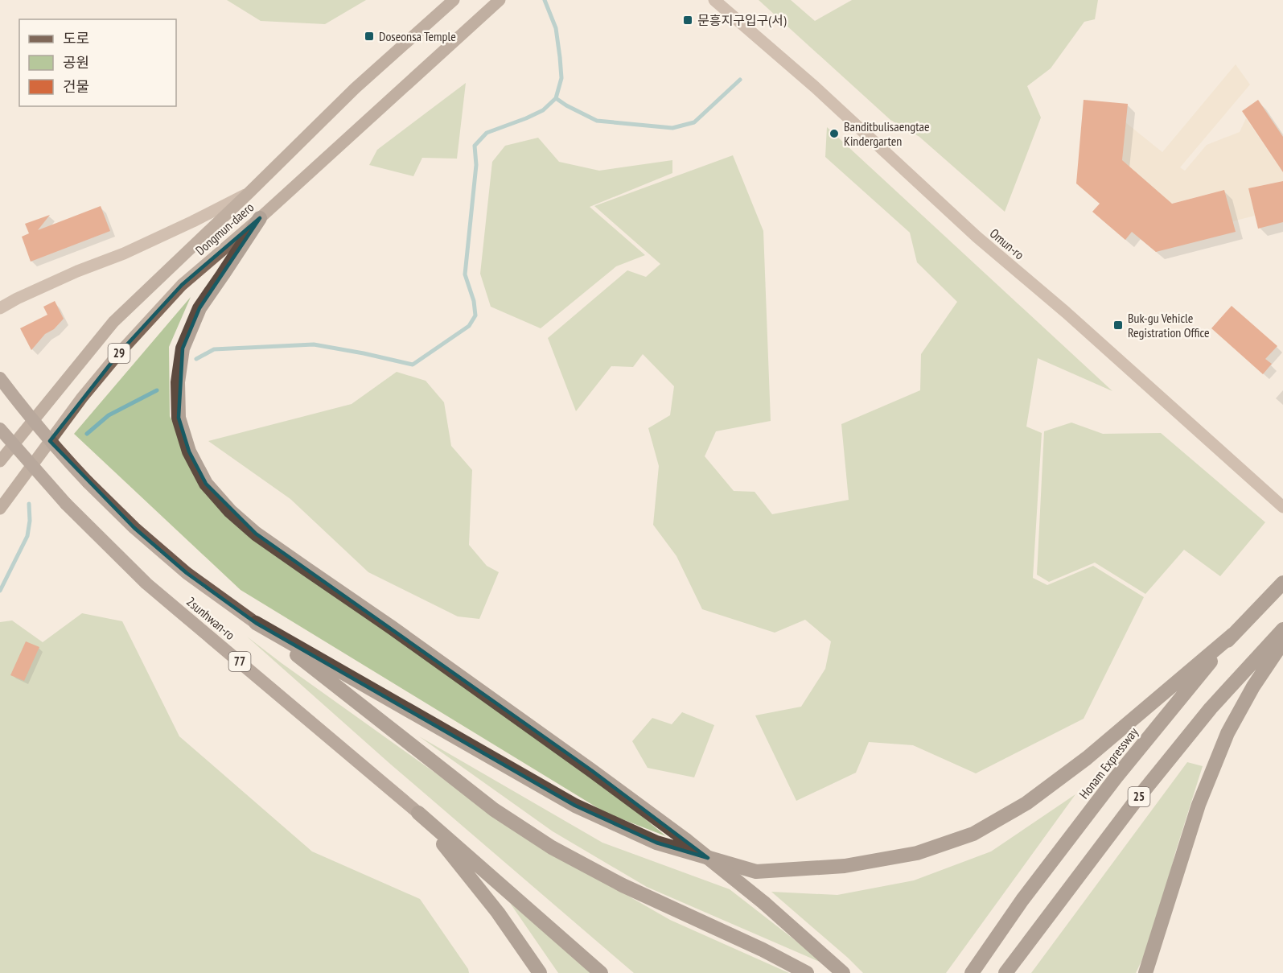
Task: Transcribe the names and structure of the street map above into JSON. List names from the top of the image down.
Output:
{
  "streets": {
    "highway": [
      "2sunhwan-ro",
      "77",
      "Honam Expressway",
      "25"
    ],
    "main road": ["Dongmun-daero", "Omun-ro", "29"]
  },
  "places": {
    "transit": ["문흥지구입구(서)", "Doseonsa Temple", "Buk-gu Vehicle Registration Office"],
    "other": ["Banditbulisaengtae Kindergarten"]
  },
  "legend": ["도로", "공원", "건물"]
}
